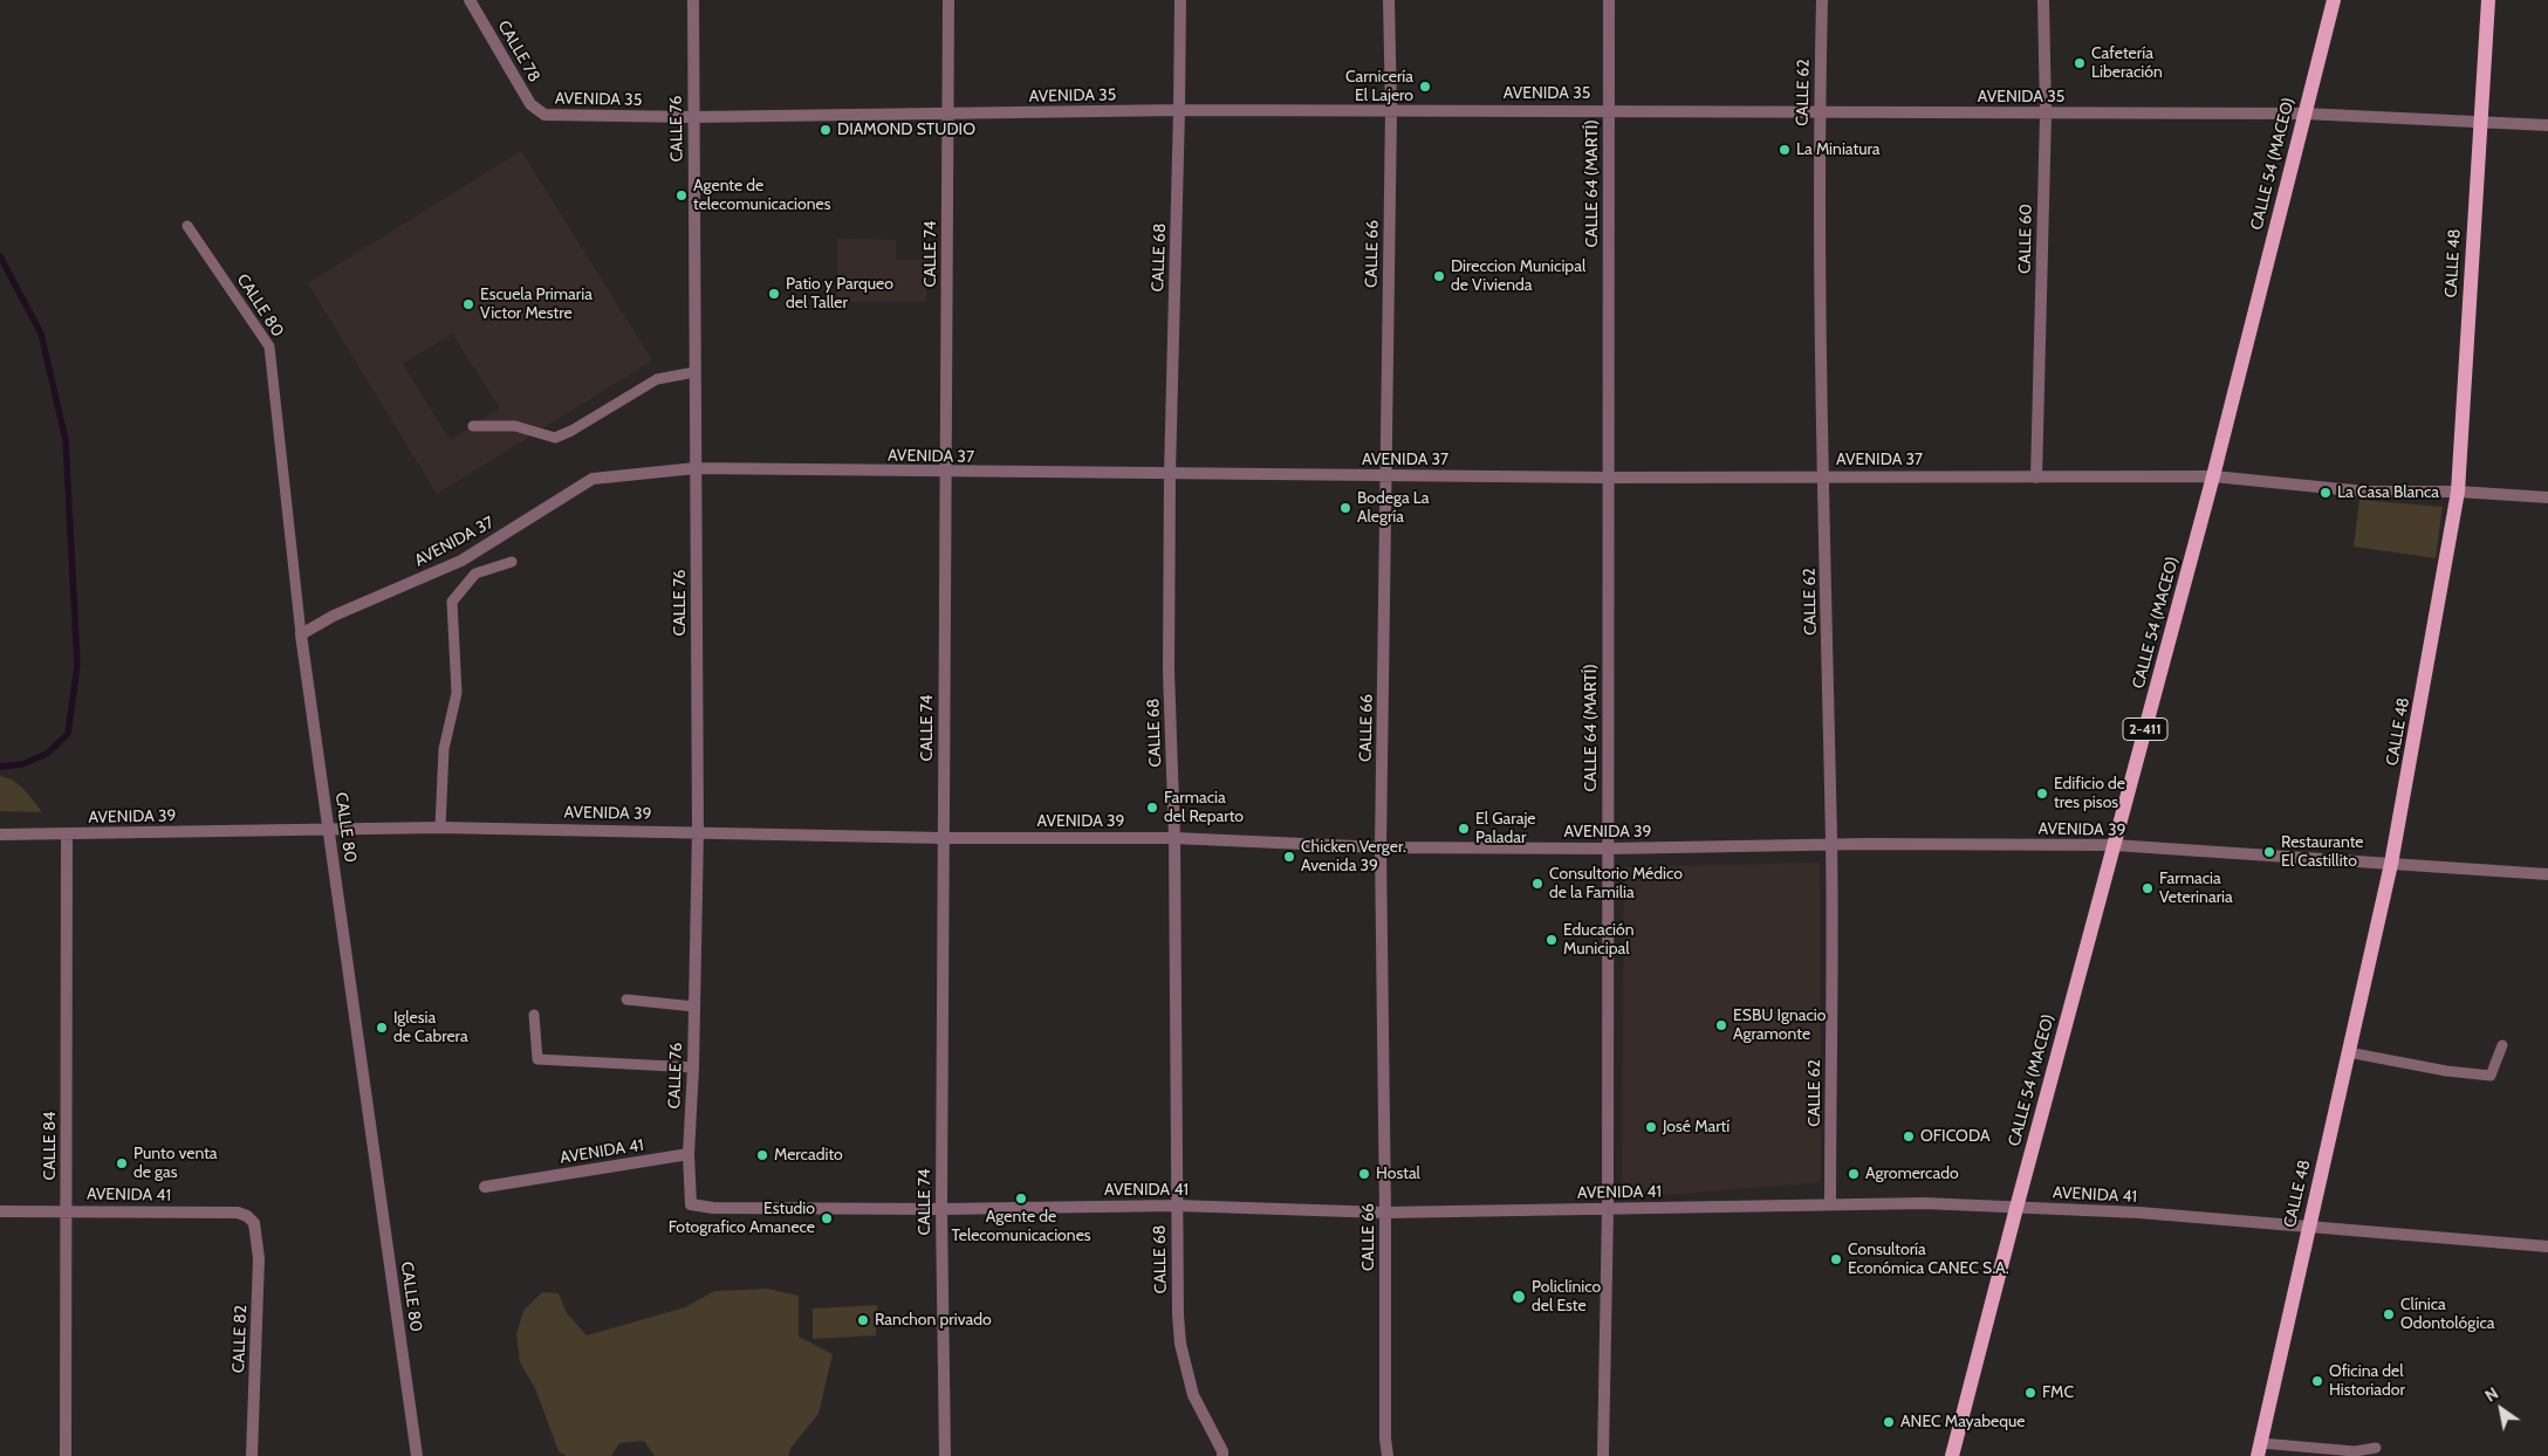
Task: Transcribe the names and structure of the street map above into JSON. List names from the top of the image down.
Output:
{
  "streets": {
    "main road": ["CALLE 54 (MACEO)", "CALLE 48", "2-411"],
    "street": [
      "CALLE 78",
      "CALLE 62",
      "AVENIDA 35",
      "CALLE 76",
      "CALLE 64 (MARTÍ)",
      "CALLE 60",
      "CALLE 74",
      "CALLE 66",
      "CALLE 68",
      "CALLE 80",
      "AVENIDA 37",
      "AVENIDA 39",
      "CALLE 84",
      "AVENIDA 41",
      "CALLE 82"
    ]
  },
  "crossings": [
    ["CALLE 78", "AVENIDA 35"],
    ["CALLE 62", "AVENIDA 35"],
    ["CALLE 62", "AVENIDA 37"],
    ["CALLE 62", "AVENIDA 39"],
    ["CALLE 62", "AVENIDA 41"],
    ["AVENIDA 35", "CALLE 76"],
    ["AVENIDA 35", "CALLE 54 (MACEO)"],
    ["AVENIDA 35", "CALLE 64 (MARTÍ)"],
    ["AVENIDA 35", "CALLE 60"],
    ["AVENIDA 35", "CALLE 74"],
    ["AVENIDA 35", "CALLE 66"],
    ["AVENIDA 35", "CALLE 68"],
    ["AVENIDA 35", "CALLE 48"],
    ["CALLE 76", "AVENIDA 37"],
    ["CALLE 76", "AVENIDA 39"],
    ["CALLE 76", "AVENIDA 41"],
    ["CALLE 54 (MACEO)", "AVENIDA 37"],
    ["CALLE 54 (MACEO)", "AVENIDA 39"],
    ["CALLE 54 (MACEO)", "AVENIDA 41"],
    ["CALLE 64 (MARTÍ)", "AVENIDA 37"],
    ["CALLE 64 (MARTÍ)", "AVENIDA 39"],
    ["CALLE 64 (MARTÍ)", "AVENIDA 41"],
    ["CALLE 60", "AVENIDA 37"],
    ["CALLE 74", "AVENIDA 37"],
    ["CALLE 74", "AVENIDA 39"],
    ["CALLE 74", "AVENIDA 41"],
    ["CALLE 66", "AVENIDA 37"],
    ["CALLE 66", "AVENIDA 39"],
    ["CALLE 66", "AVENIDA 41"],
    ["CALLE 68", "AVENIDA 37"],
    ["CALLE 68", "AVENIDA 39"],
    ["CALLE 68", "AVENIDA 41"],
    ["CALLE 48", "AVENIDA 37"],
    ["CALLE 48", "AVENIDA 39"],
    ["CALLE 48", "AVENIDA 41"],
    ["CALLE 80", "AVENIDA 37"],
    ["CALLE 80", "AVENIDA 39"],
    ["AVENIDA 39", "CALLE 84"],
    ["CALLE 84", "AVENIDA 41"],
    ["AVENIDA 41", "CALLE 82"]
  ],
  "places": [
    "Cafetería Liberación",
    "Carnicería El Lajero",
    "DIAMOND STUDIO",
    "La Miniatura",
    "Agente de telecomunicaciones",
    "Direccion Municipal de Vivienda",
    "Patio y Parqueo del Taller",
    "Escuela Primaria Victor Mestre",
    "La Casa Blanca",
    "Bodega La Alegría",
    "Edificio de tres pisos",
    "Farmacia del Reparto",
    "El Garaje Paladar",
    "Restaurante El Castillito",
    "Chicken Verger. Avenida 39",
    "Consultorio Médico de la Familia",
    "Farmacia Veterinaria",
    "Educación Municipal",
    "ESBU Ignacio Agramonte",
    "Iglesia de Cabrera",
    "José Martí",
    "OFICODA",
    "Mercadito",
    "Punto venta de gas",
    "Hostal",
    "Agromercado",
    "Agente de Telecomunicaciones",
    "Estudio Fotografico Amanece",
    "Consultoría Económica CANEC S.A.",
    "Policlínico del Este",
    "Clínica Odontológica",
    "Ranchon privado",
    "Oficina del Historiador",
    "FMC",
    "ANEC Mayabeque"
  ],
  "north": "top left"
}
